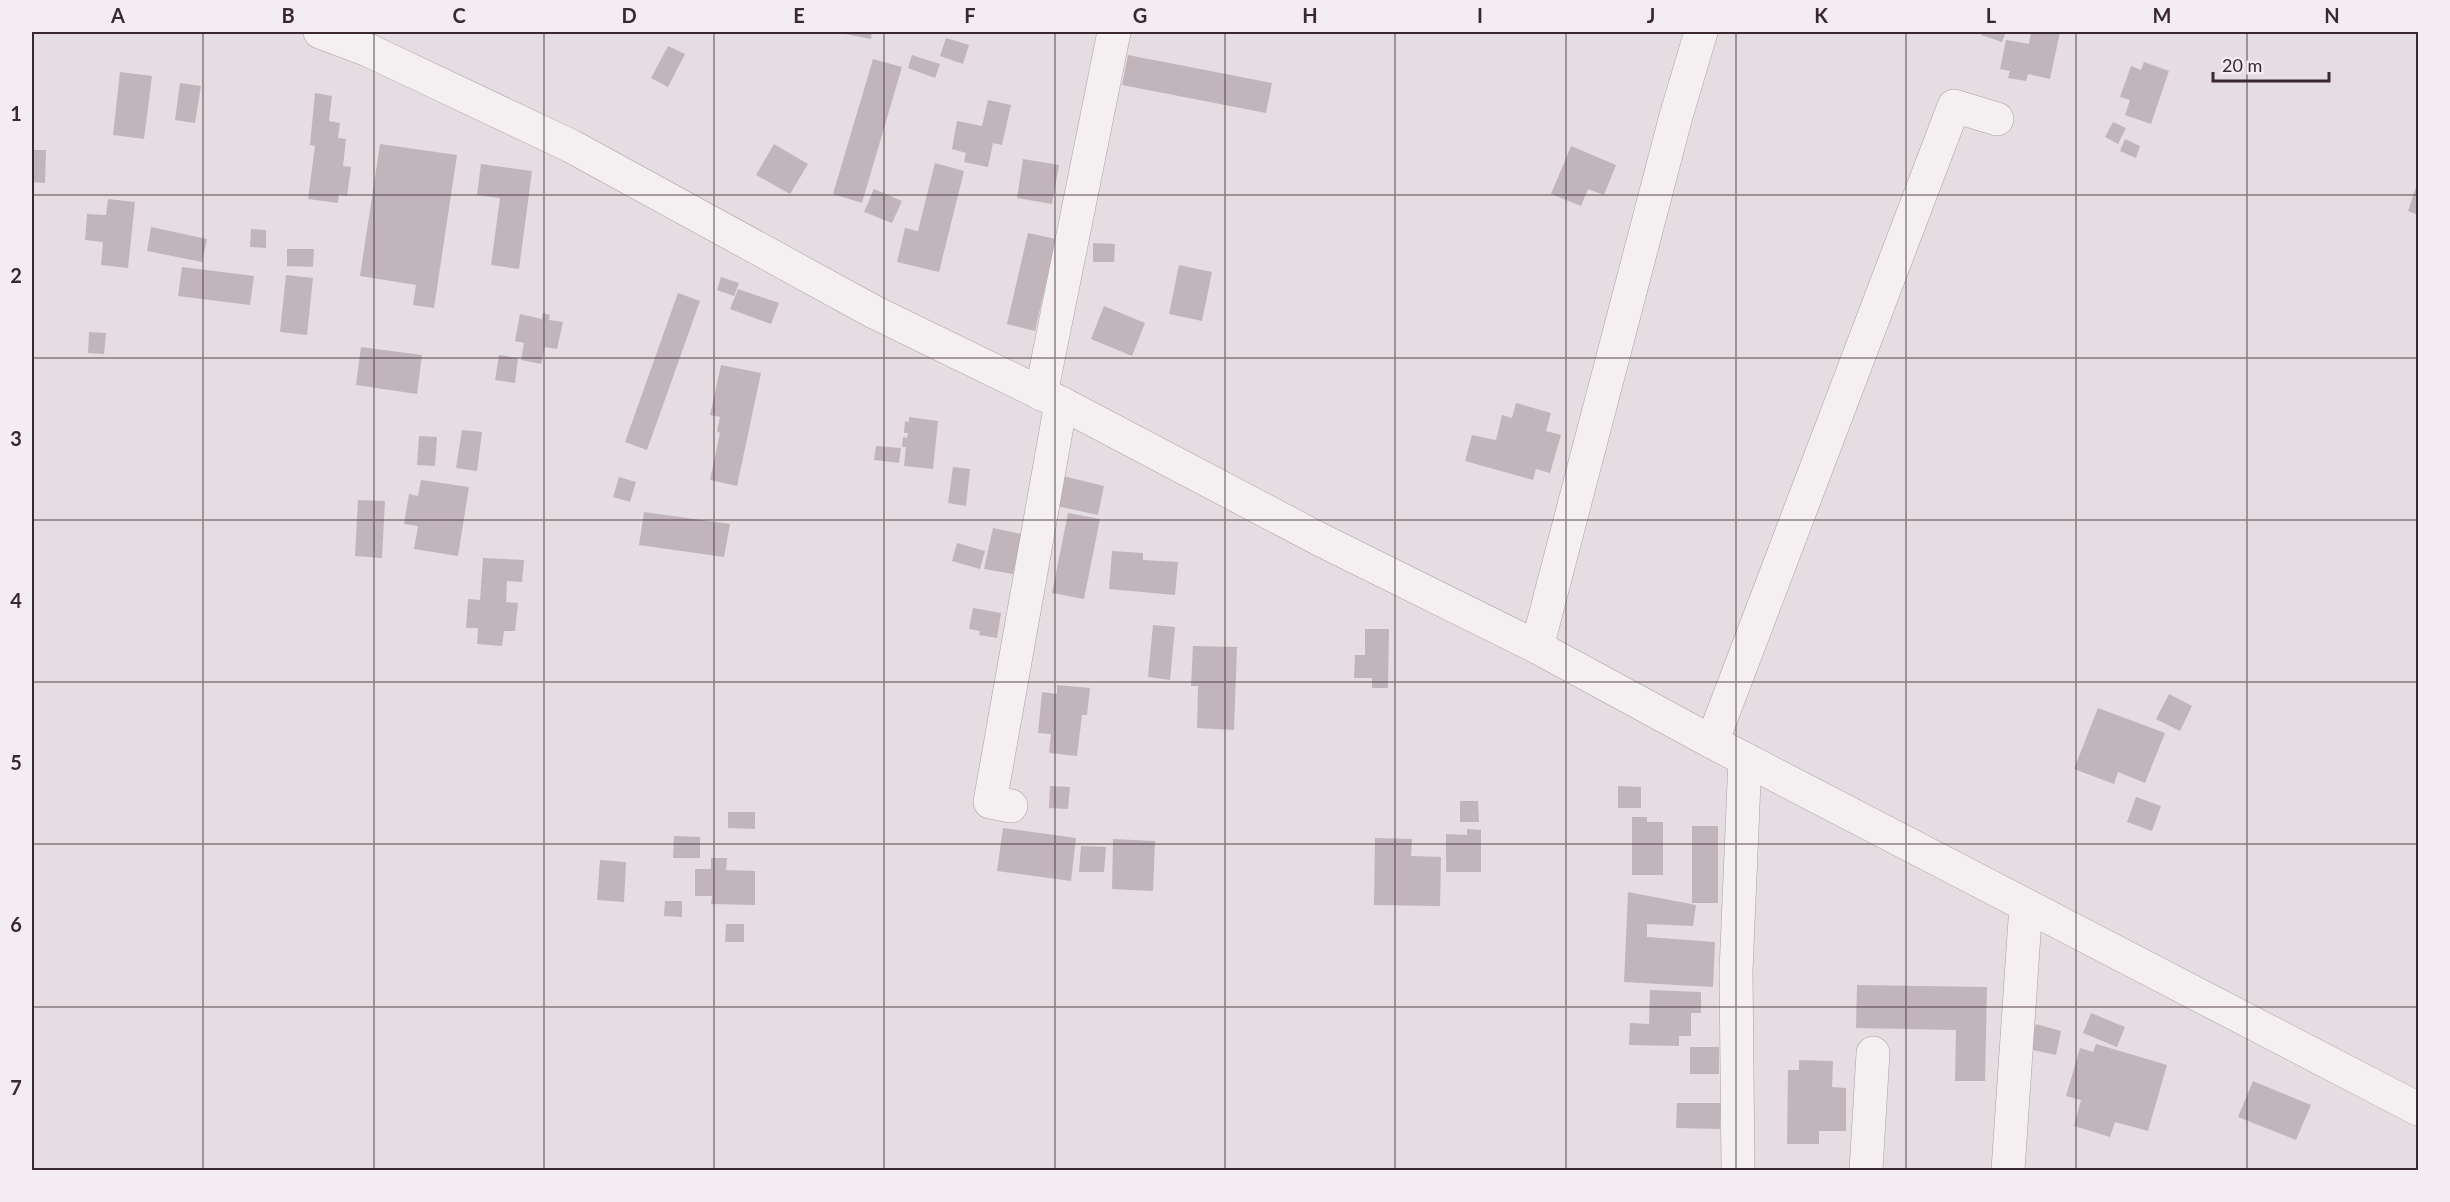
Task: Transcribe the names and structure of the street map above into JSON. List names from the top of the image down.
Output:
{
  "scale_bar": "20 m",
  "grid": {
    "columns": [
      "A",
      "B",
      "C",
      "D",
      "E",
      "F",
      "G",
      "H",
      "I",
      "J",
      "K",
      "L",
      "M",
      "N"
    ],
    "rows": [
      "1",
      "2",
      "3",
      "4",
      "5",
      "6",
      "7"
    ]
  }
}
